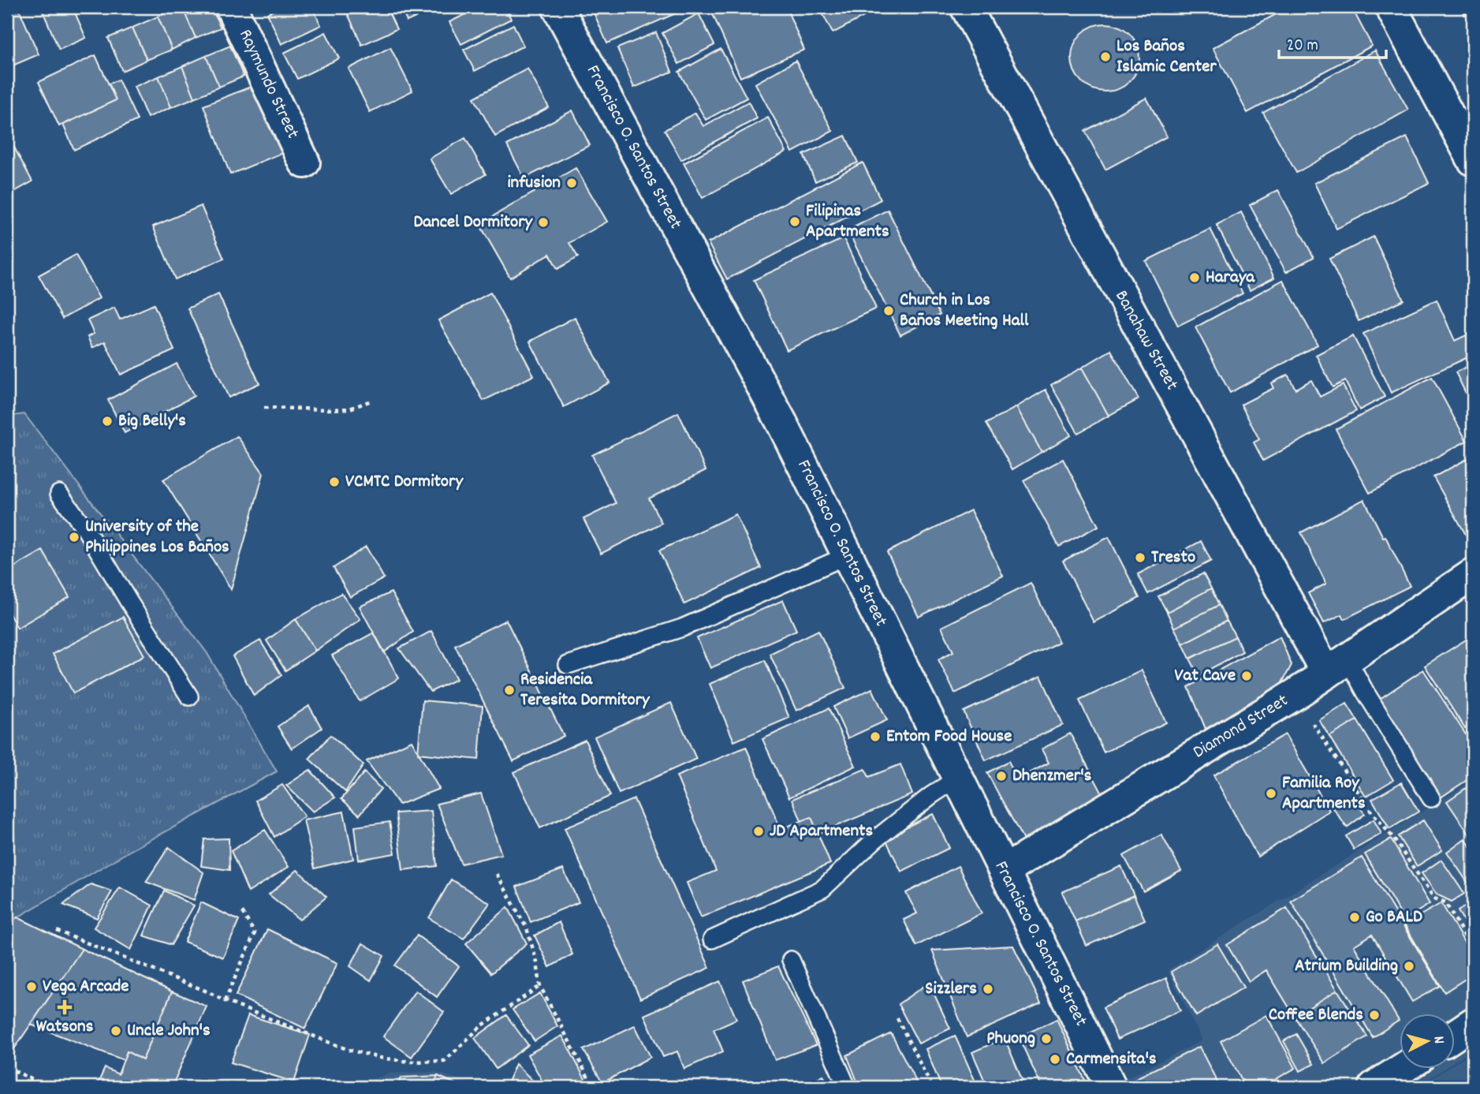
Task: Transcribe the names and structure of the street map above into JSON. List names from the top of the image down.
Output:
{
  "streets": {
    "street": [
      "Raymundo Street",
      "Francisco O. Santos Street",
      "Banahaw Street",
      "Diamond Street"
    ]
  },
  "crossings": [
    ["Francisco O. Santos Street", "Diamond Street"],
    ["Banahaw Street", "Diamond Street"]
  ],
  "places": {
    "other": [
      "Los Baños Islamic Center",
      "infusion",
      "Filipinas Apartments",
      "Dancel Dormitory",
      "Haraya",
      "Church in Los Baños Meeting Hall",
      "Big Belly's",
      "VCMTC Dormitory",
      "University of the Philippines Los Baños",
      "Tresto",
      "Vat Cave",
      "Residencia Teresita Dormitory",
      "Entom Food House",
      "Dhenzmer's",
      "Familia Roy Apartments",
      "JD Apartments",
      "Go BALD",
      "Atrium Building",
      "Vega Arcade",
      "Sizzlers",
      "Coffee Blends",
      "Uncle John's",
      "Phuong",
      "Carmensita's"
    ],
    "health": ["Watsons"]
  },
  "scale_bar": "20 m",
  "north": "right"
}
